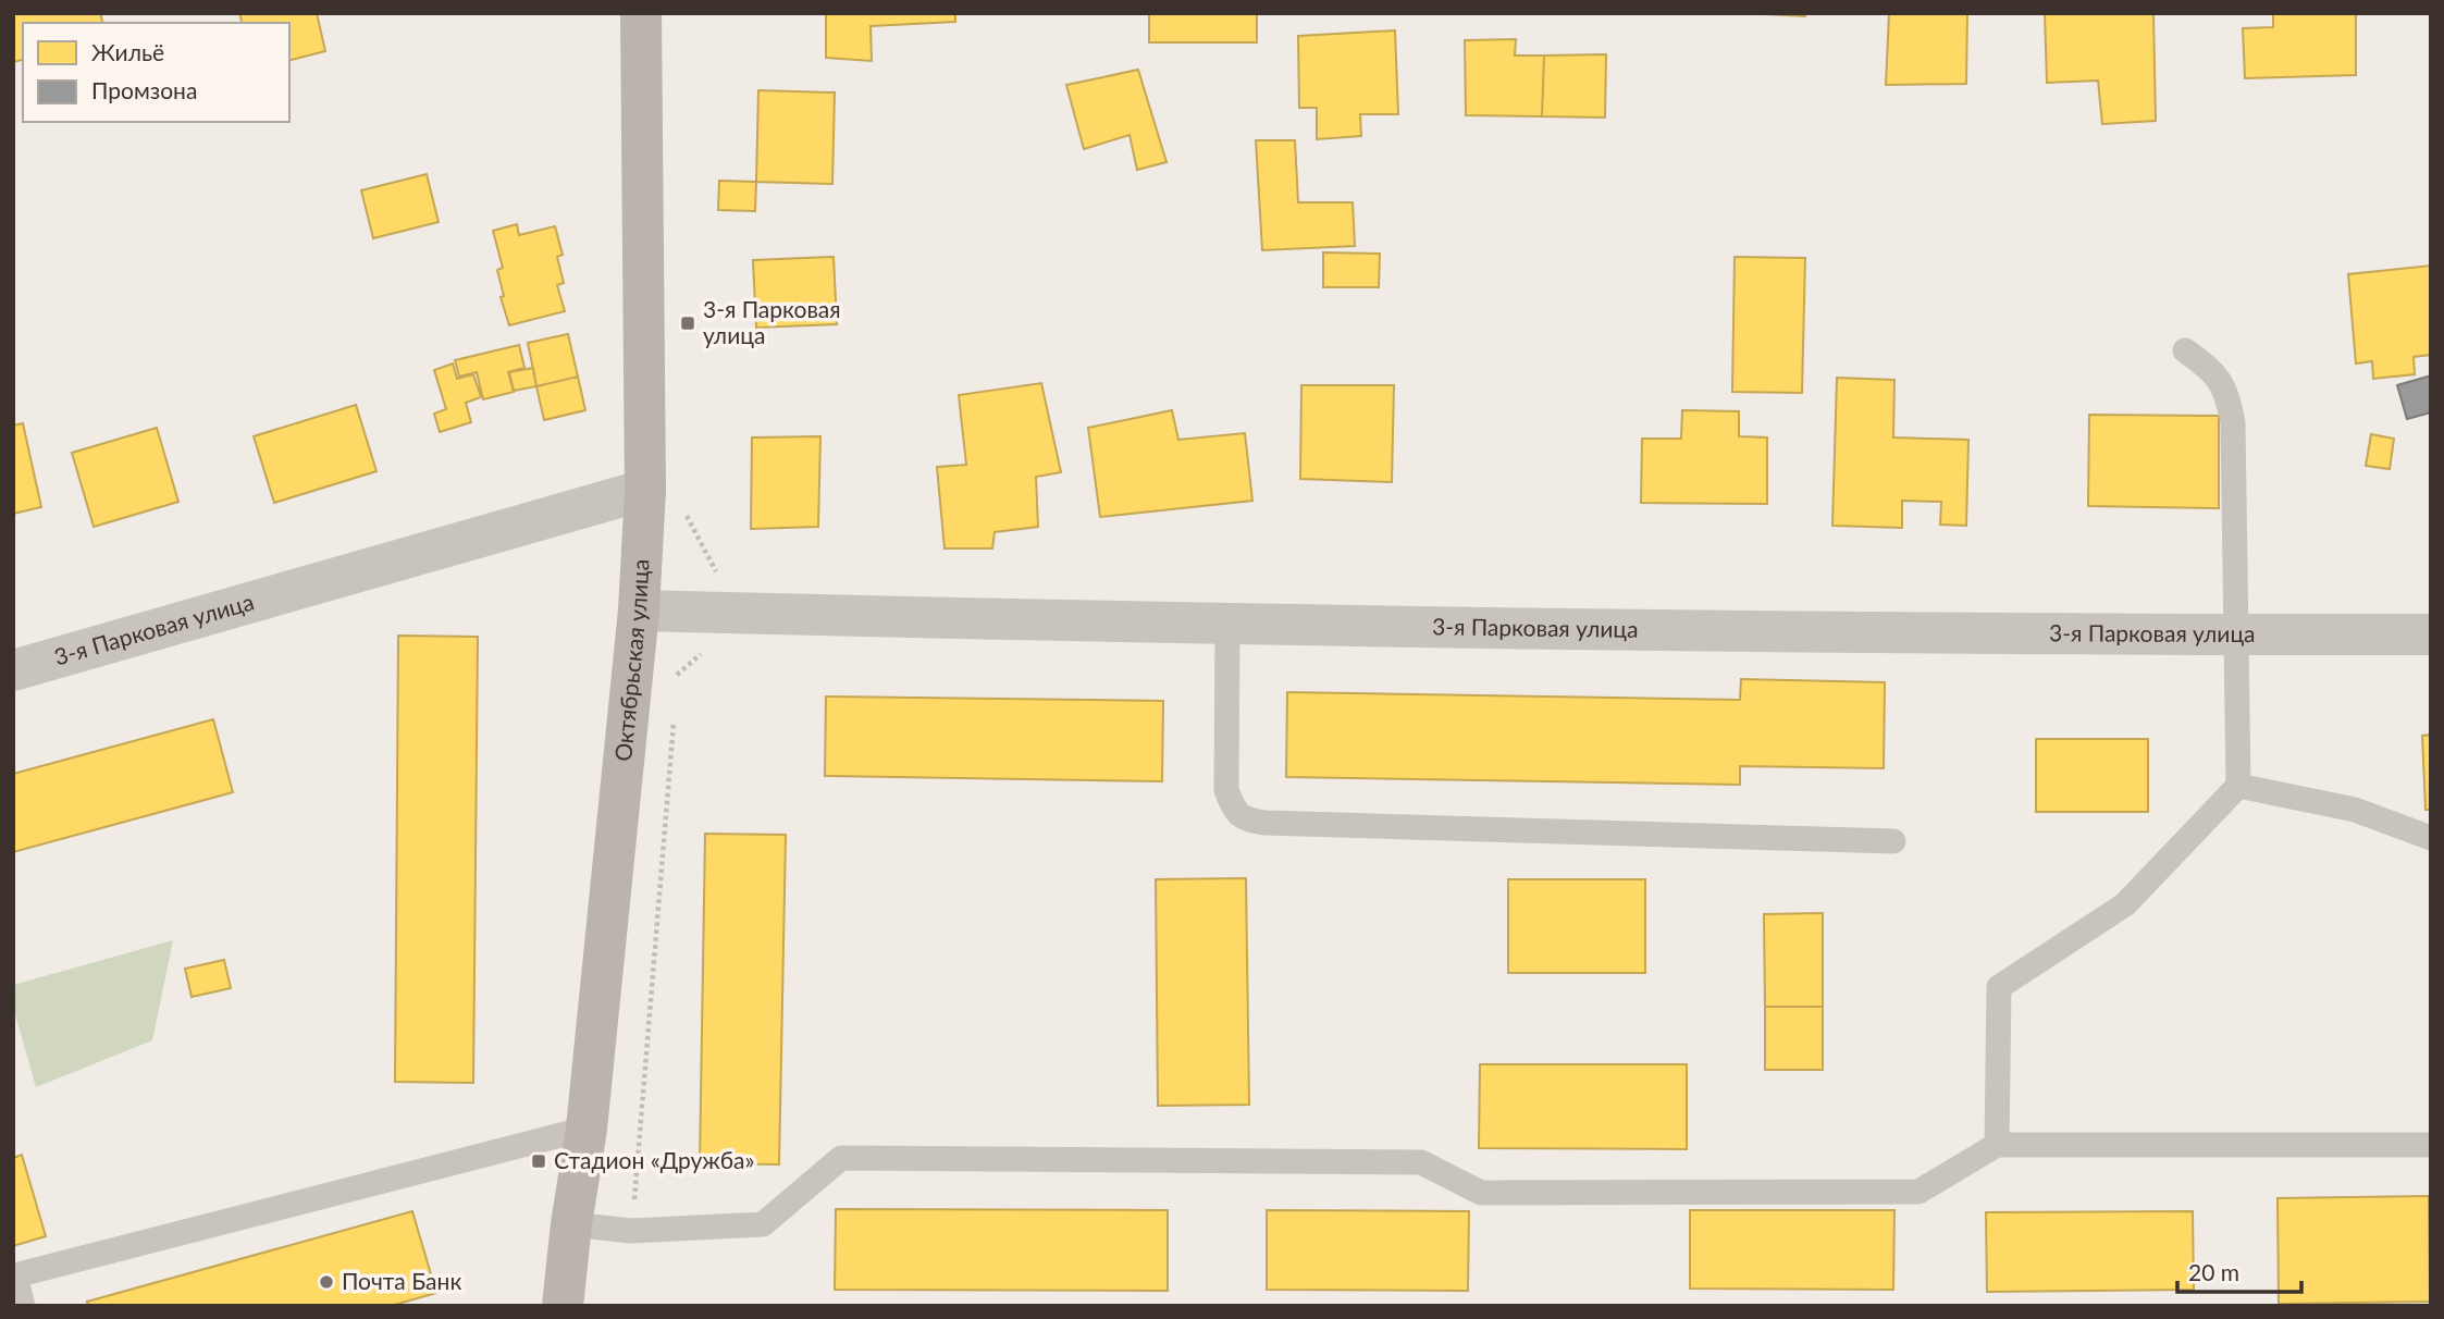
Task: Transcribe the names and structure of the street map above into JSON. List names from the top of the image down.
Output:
{
  "streets": {
    "street": ["3-я Парковая улица", "Октябрьская улица"]
  },
  "crossings": [
    ["3-я Парковая улица", "Октябрьская улица"]
  ],
  "places": {
    "transit": ["3-я Парковая улица", "Стадион «Дружба»"],
    "other": ["Почта Банк"]
  },
  "legend": ["Жильё", "Промзона"],
  "scale_bar": "20 m"
}
